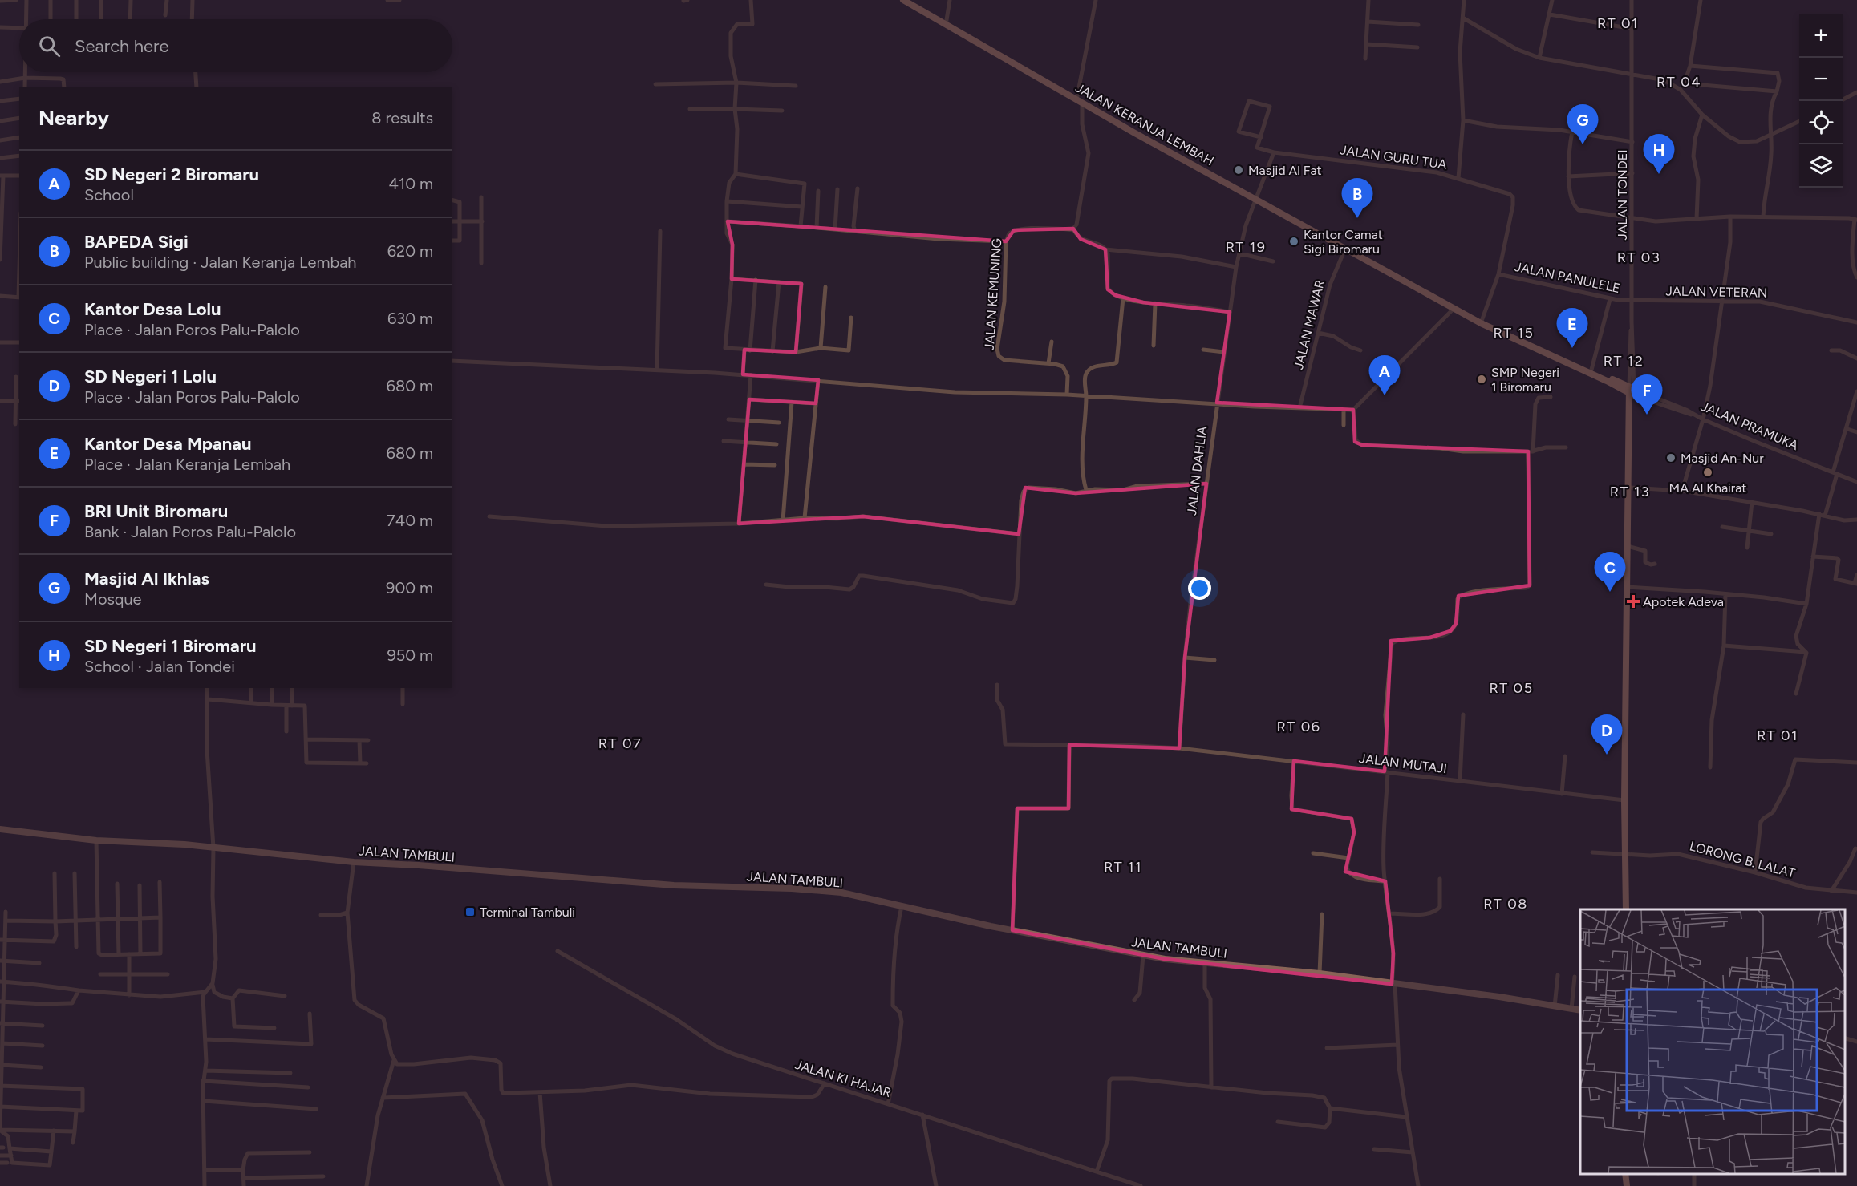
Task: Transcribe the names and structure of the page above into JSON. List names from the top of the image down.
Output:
{
  "streets": {
    "main road": ["JALAN KERANJA LEMBAH"],
    "street": [
      "JALAN GURU TUA",
      "JALAN TONDEI",
      "JALAN PANULELE",
      "JALAN VETERAN",
      "JALAN KEMUNING",
      "JALAN MAWAR",
      "JALAN PRAMUKA",
      "JALAN DAHLIA",
      "JALAN MUTAJI",
      "JALAN TAMBULI",
      "LORONG B. LALAT",
      "JALAN KI HAJAR"
    ]
  },
  "crossings": [
    ["JALAN KERANJA LEMBAH", "JALAN GURU TUA"],
    ["JALAN KERANJA LEMBAH", "JALAN TONDEI"],
    ["JALAN KERANJA LEMBAH", "JALAN MAWAR"],
    ["JALAN KERANJA LEMBAH", "JALAN PRAMUKA"],
    ["JALAN KERANJA LEMBAH", "JALAN DAHLIA"],
    ["JALAN GURU TUA", "JALAN PANULELE"],
    ["JALAN TONDEI", "JALAN PANULELE"],
    ["JALAN TONDEI", "JALAN VETERAN"],
    ["JALAN TONDEI", "JALAN PRAMUKA"],
    ["JALAN PANULELE", "JALAN VETERAN"],
    ["JALAN DAHLIA", "JALAN MUTAJI"]
  ],
  "districts": [
    "RT 01",
    "RT 04",
    "RT 19",
    "RT 03",
    "RT 15",
    "RT 12",
    "RT 13",
    "RT 05",
    "RT 06",
    "RT 01",
    "RT 07",
    "RT 11",
    "RT 08"
  ],
  "places": {
    "other": [
      "Masjid Al Fat",
      "Kantor Camat Sigi Biromaru",
      "SMP Negeri 1 Biromaru",
      "Masjid An-Nur",
      "MA Al Khairat"
    ],
    "health": ["Apotek Adeva"],
    "transit": ["Terminal Tambuli"]
  },
  "page": {
    "map_buttons": ["+", "−"],
    "search": "Search here",
    "heading": ["Nearby", "8 results"],
    "pins": [
      "G",
      "H",
      "B",
      "E",
      "A",
      "F",
      "C",
      "D"
    ],
    "list": [
      {
        "mark": "A",
        "name": "SD Negeri 2 Biromaru",
        "note": "School",
        "value": "410 m"
      },
      {
        "mark": "B",
        "name": "BAPEDA Sigi",
        "note": "Public building · Jalan Keranja Lembah",
        "value": "620 m"
      },
      {
        "mark": "C",
        "name": "Kantor Desa Lolu",
        "note": "Place · Jalan Poros Palu-Palolo",
        "value": "630 m"
      },
      {
        "mark": "D",
        "name": "SD Negeri 1 Lolu",
        "note": "Place · Jalan Poros Palu-Palolo",
        "value": "680 m"
      },
      {
        "mark": "E",
        "name": "Kantor Desa Mpanau",
        "note": "Place · Jalan Keranja Lembah",
        "value": "680 m"
      },
      {
        "mark": "F",
        "name": "BRI Unit Biromaru",
        "note": "Bank · Jalan Poros Palu-Palolo",
        "value": "740 m"
      },
      {
        "mark": "G",
        "name": "Masjid Al Ikhlas",
        "note": "Mosque",
        "value": "900 m"
      },
      {
        "mark": "H",
        "name": "SD Negeri 1 Biromaru",
        "note": "School · Jalan Tondei",
        "value": "950 m"
      }
    ]
  }
}
